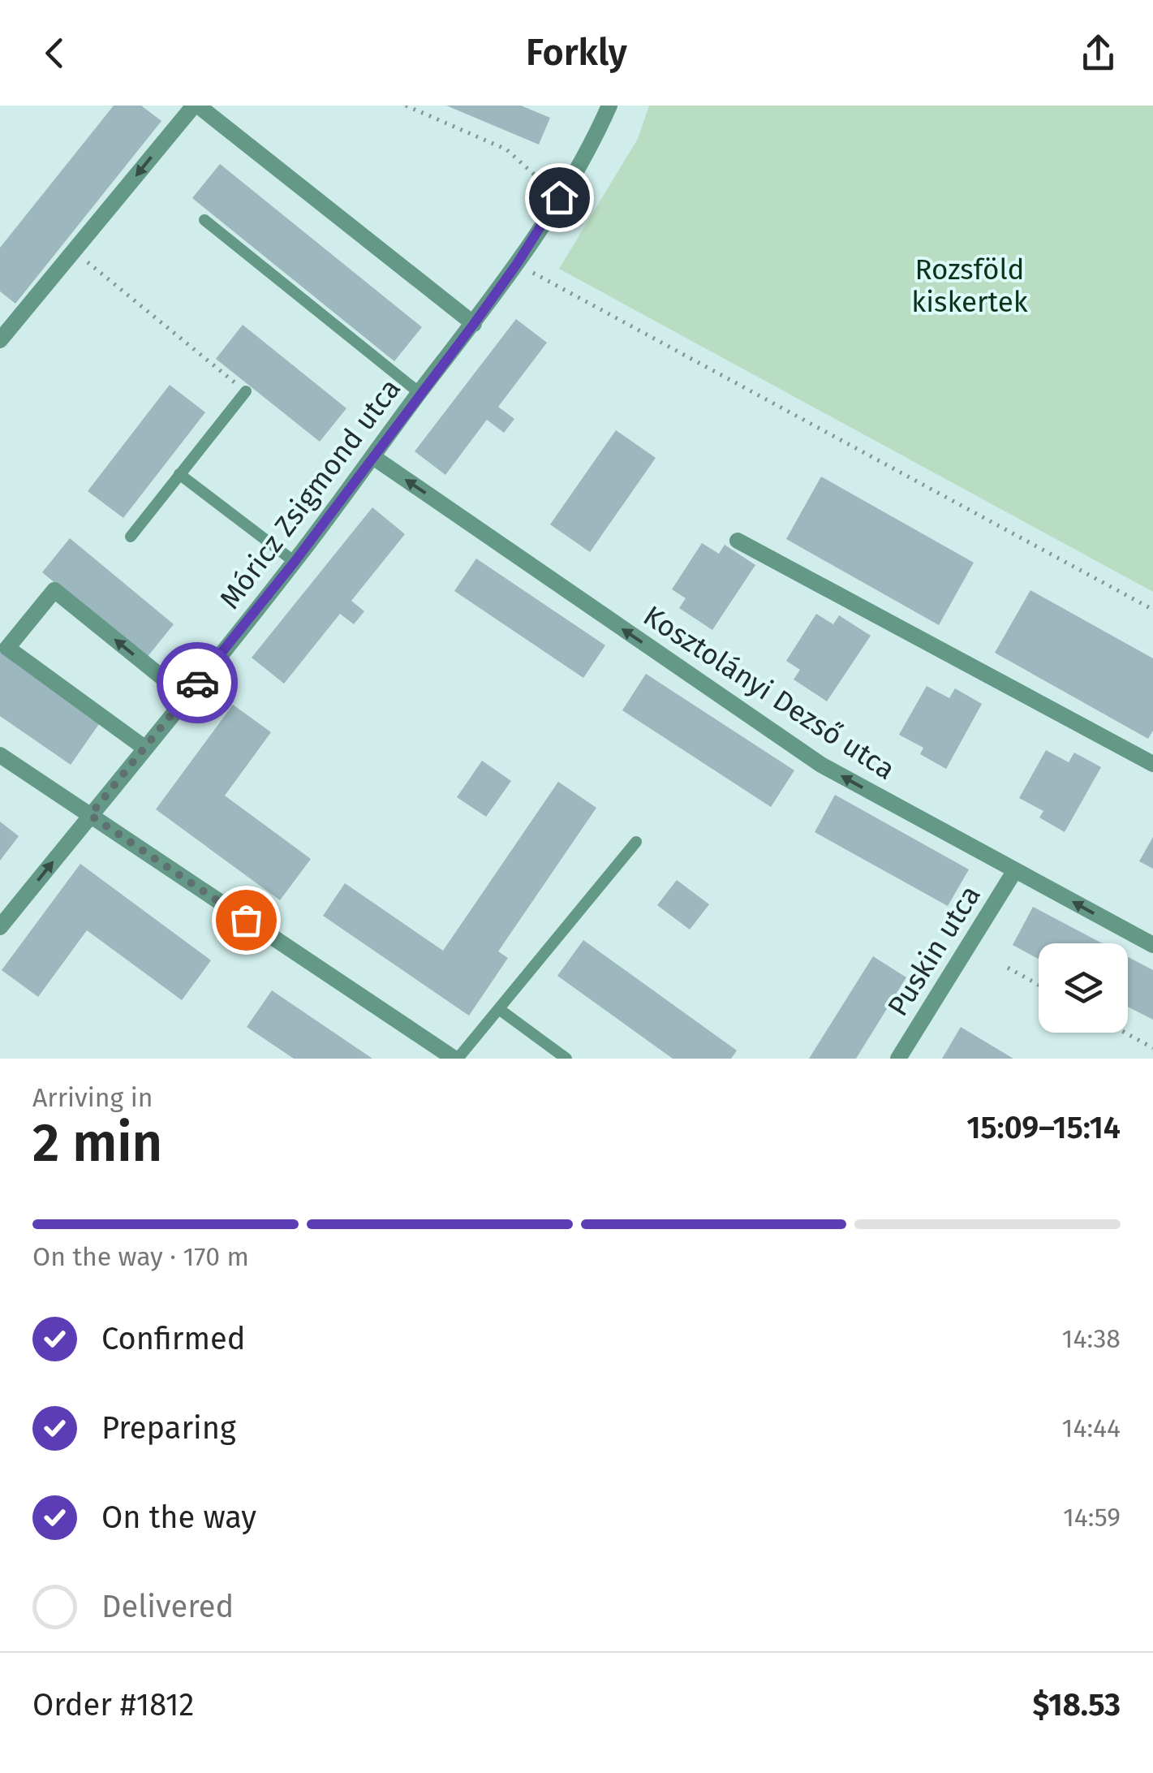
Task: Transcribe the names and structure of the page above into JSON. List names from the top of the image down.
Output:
{
  "streets": {
    "street": ["Móricz Zsigmond utca", "Kosztolányi Dezső utca", "Puskin utca"]
  },
  "crossings": [
    ["Móricz Zsigmond utca", "Kosztolányi Dezső utca"],
    ["Kosztolányi Dezső utca", "Puskin utca"]
  ],
  "one_way": ["Kosztolányi Dezső utca"],
  "parks": ["Rozsföld kiskertek"],
  "page": {
    "header": "Forkly",
    "heading": ["2 min", "Arriving in", "15:09–15:14"],
    "panel": ["Order #1812", "$18.53"],
    "bar": "On the way · 170 m",
    "list": [
      ["Confirmed", "14:38"],
      ["Preparing", "14:44"],
      ["On the way", "14:59"],
      "Delivered"
    ]
  }
}
